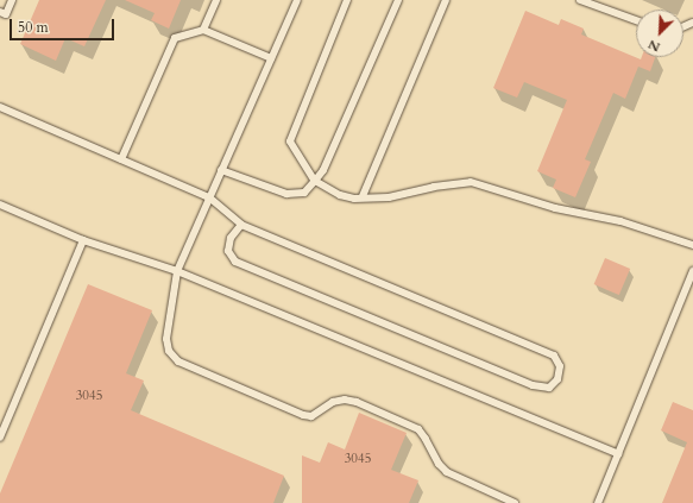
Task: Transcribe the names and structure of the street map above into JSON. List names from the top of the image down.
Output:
{
  "house_numbers": ["3045", "3045"],
  "scale_bar": "50 m",
  "north": "bottom left"
}
